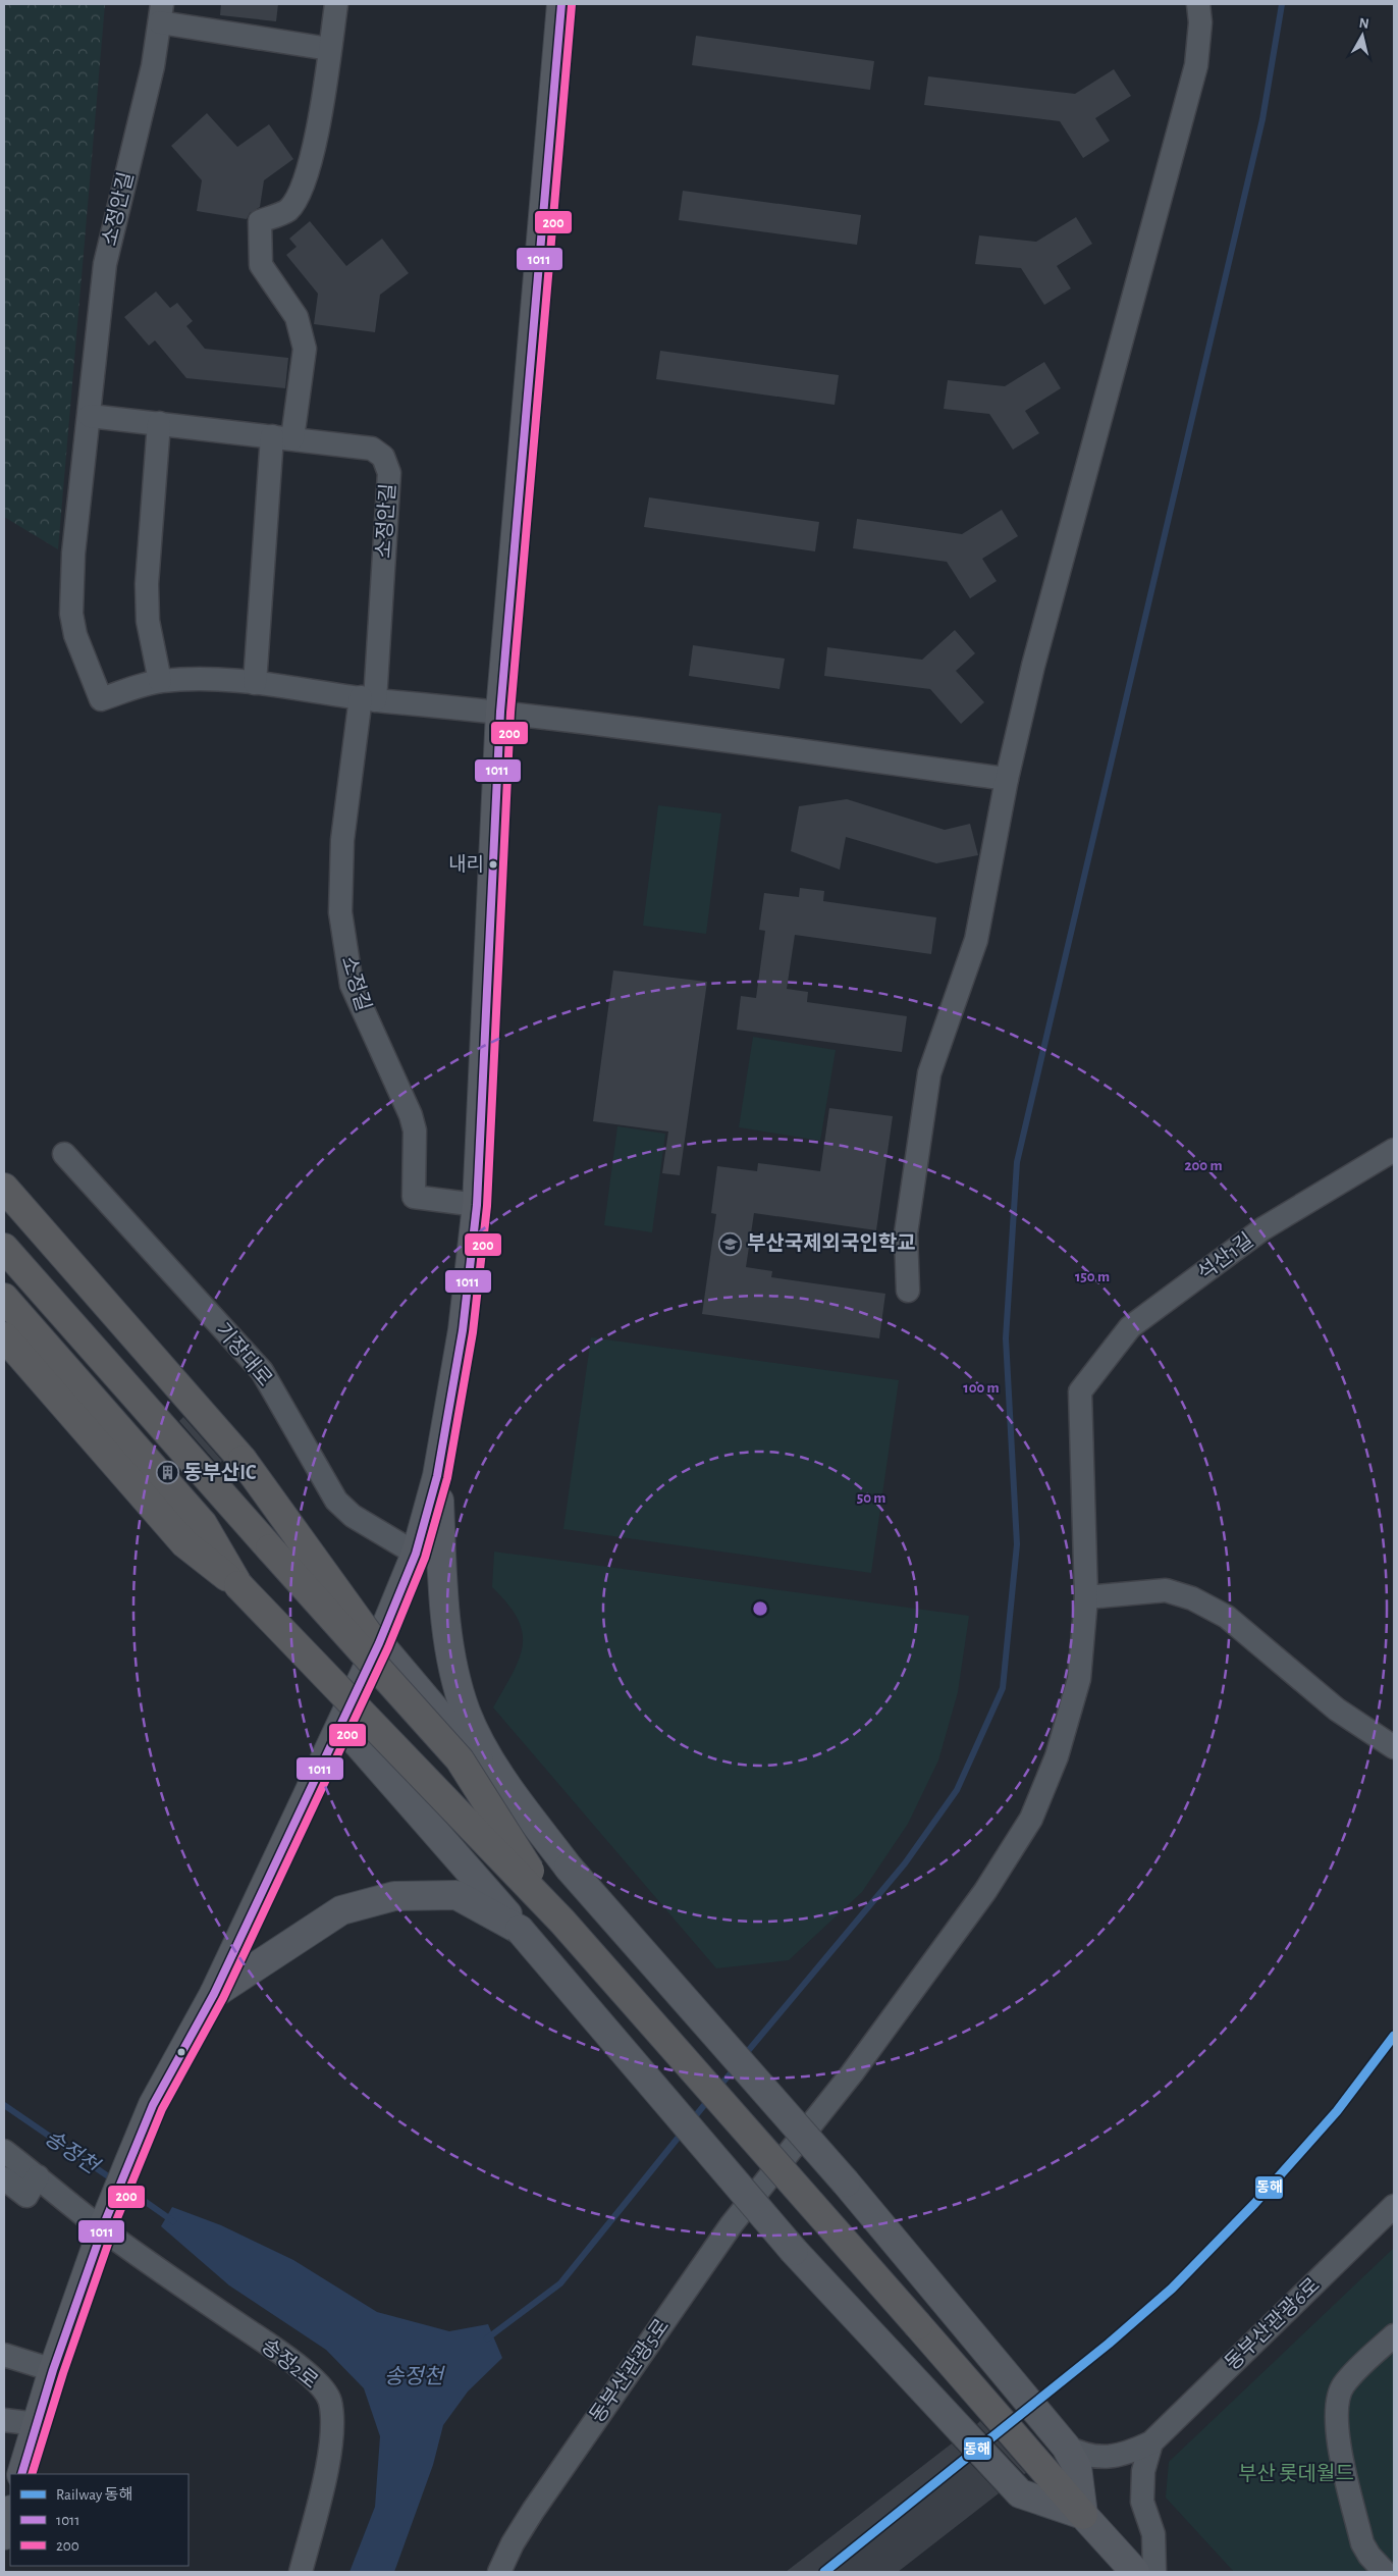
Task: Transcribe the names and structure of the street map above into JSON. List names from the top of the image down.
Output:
{
  "streets": {
    "street": [
      "소정안길",
      "소정길",
      "석산1길",
      "기장대로",
      "동부산관광6로",
      "송정2로",
      "동부산관광5로"
    ]
  },
  "crossings": [
    ["소정안길", "소정길"],
    ["석산1길", "동부산관광5로"]
  ],
  "water": ["송정천"],
  "parks": ["부산 롯데월드"],
  "places": {
    "other": ["내리"],
    "school or university": ["부산국제외국인학교"],
    "building": ["동부산IC"]
  },
  "lines": ["transit line 1011", "transit line 200", "rail line 동해"],
  "legend": ["Railway 동해", "1011", "200"],
  "north": "top",
  "rings": [
    "200 m",
    "150 m",
    "100 m",
    "50 m"
  ]
}
